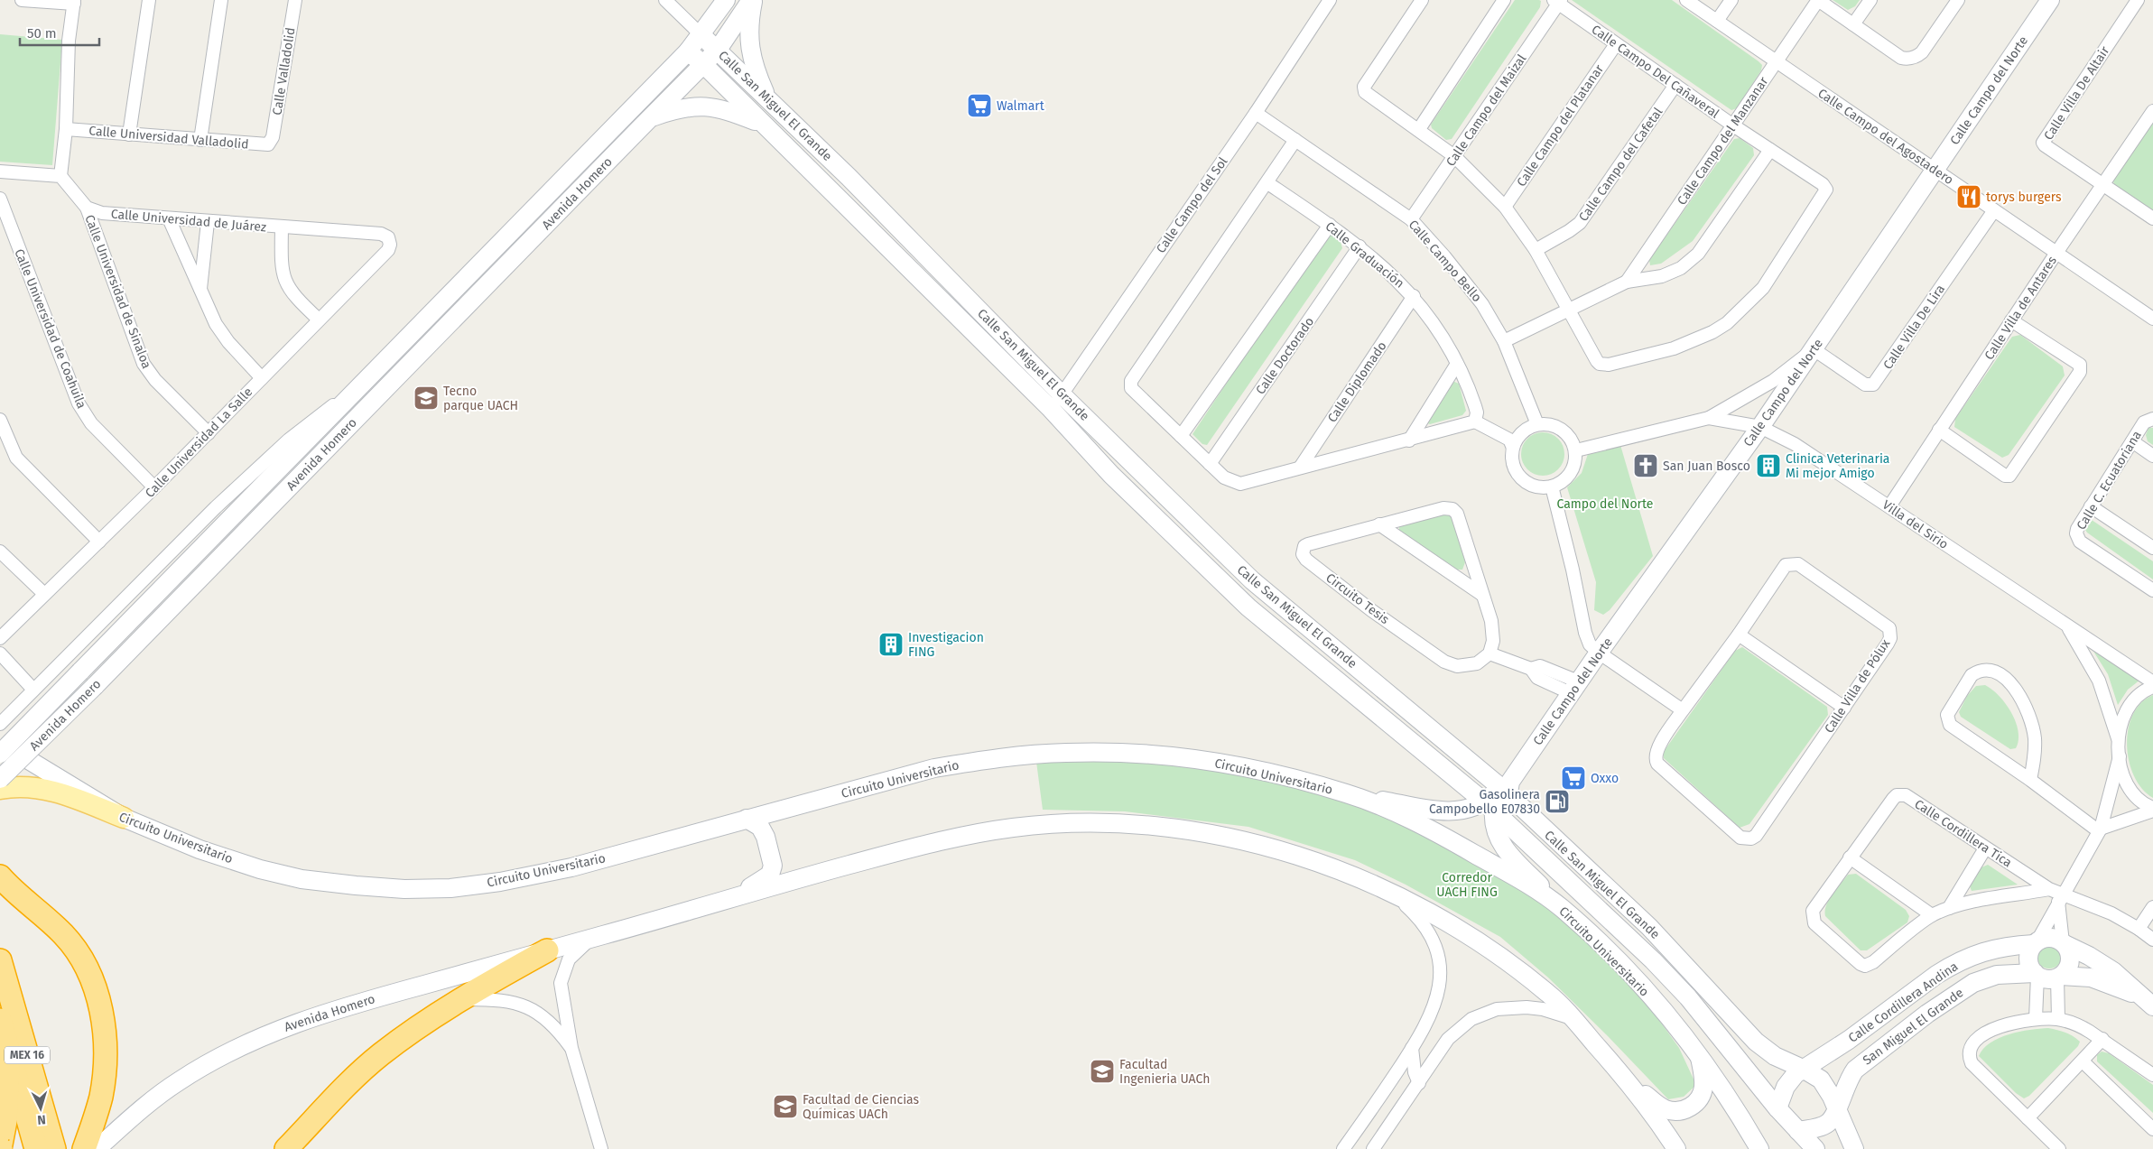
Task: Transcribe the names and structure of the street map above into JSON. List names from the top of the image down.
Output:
{
  "streets": {
    "highway": ["MEX 16"],
    "main road": [
      "Calle Campo del Norte",
      "Calle San Miguel El Grande",
      "Avenida Homero",
      "Circuito Universitario",
      "Calle Cordillera Andina",
      "San Miguel El Grande"
    ],
    "street": [
      "Calle Valladolid",
      "Calle Campo Del Cañaveral",
      "Calle Villa De Altair",
      "Calle Campo del Maizal",
      "Calle Campo del Platanar",
      "Calle Campo del Agostadero",
      "Calle Universidad Valladolid",
      "Calle Campo del Manzanar",
      "Calle Campo del Cafetal",
      "Calle Campo del Sol",
      "Calle Universidad de Juárez",
      "Calle Graduación",
      "Calle Campo Bello",
      "Calle Universidad de Sinaloa",
      "Calle Villa de Antares",
      "Calle Villa De Lira",
      "Calle Universidad de Coahuila",
      "Calle Doctorado",
      "Calle Diplomado",
      "Calle Universidad La Salle",
      "Calle C. Ecuatoriana",
      "Villa del Sirio",
      "Circuito Tesis",
      "Calle Villa de Pólux",
      "Calle Cordillera Tica"
    ]
  },
  "crossings": [
    ["Calle Valladolid", "Calle Universidad Valladolid"],
    ["Calle Campo Del Cañaveral", "Calle Campo del Maizal"],
    ["Calle Campo Del Cañaveral", "Calle Campo del Platanar"],
    ["Calle Campo Del Cañaveral", "Calle Campo del Manzanar"],
    ["Calle Campo Del Cañaveral", "Calle Campo del Cafetal"],
    ["Calle Campo del Norte", "Calle San Miguel El Grande"],
    ["Calle Campo del Norte", "Calle Campo del Agostadero"],
    ["Calle Campo del Norte", "Calle Campo Bello"],
    ["Calle Campo del Norte", "Calle Villa De Lira"],
    ["Calle Campo del Norte", "Villa del Sirio"],
    ["Calle Villa De Altair", "Calle Villa de Antares"],
    ["Calle San Miguel El Grande", "Avenida Homero"],
    ["Calle San Miguel El Grande", "Calle Campo del Sol"],
    ["Calle San Miguel El Grande", "Calle Cordillera Andina"],
    ["Calle San Miguel El Grande", "San Miguel El Grande"],
    ["Calle Campo del Maizal", "Calle Campo Bello"],
    ["Calle Campo del Agostadero", "Calle Campo del Manzanar"],
    ["Calle Campo del Agostadero", "Calle Villa de Antares"],
    ["Calle Campo del Agostadero", "Calle Villa De Lira"],
    ["Calle Campo del Sol", "Calle Campo Bello"],
    ["Calle Universidad de Juárez", "Calle Universidad de Sinaloa"],
    ["Calle Universidad de Juárez", "Calle Universidad La Salle"],
    ["Calle Graduación", "Calle Doctorado"],
    ["Calle Graduación", "Calle Diplomado"],
    ["Calle Universidad de Sinaloa", "Calle Universidad La Salle"],
    ["Calle Villa de Antares", "Villa del Sirio"],
    ["Calle Universidad de Coahuila", "Calle Universidad La Salle"],
    ["Calle Cordillera Andina", "San Miguel El Grande"]
  ],
  "parks": ["Campo del Norte", "Corredor UACH FING"],
  "places": {
    "supermarket": ["Walmart", "Oxxo"],
    "restaurant": ["torys burgers"],
    "school or university": ["Tecno parque UACH", "Facultad Ingenieria UACh", "Facultad de Ciencias Químicas UACh"],
    "church": ["San Juan Bosco"],
    "building": ["Clinica Veterinaria Mi mejor Amigo", "Investigacion FING"],
    "fuel station": ["Gasolinera Campobello E07830"]
  },
  "scale_bar": "50 m",
  "north": "bottom"
}
